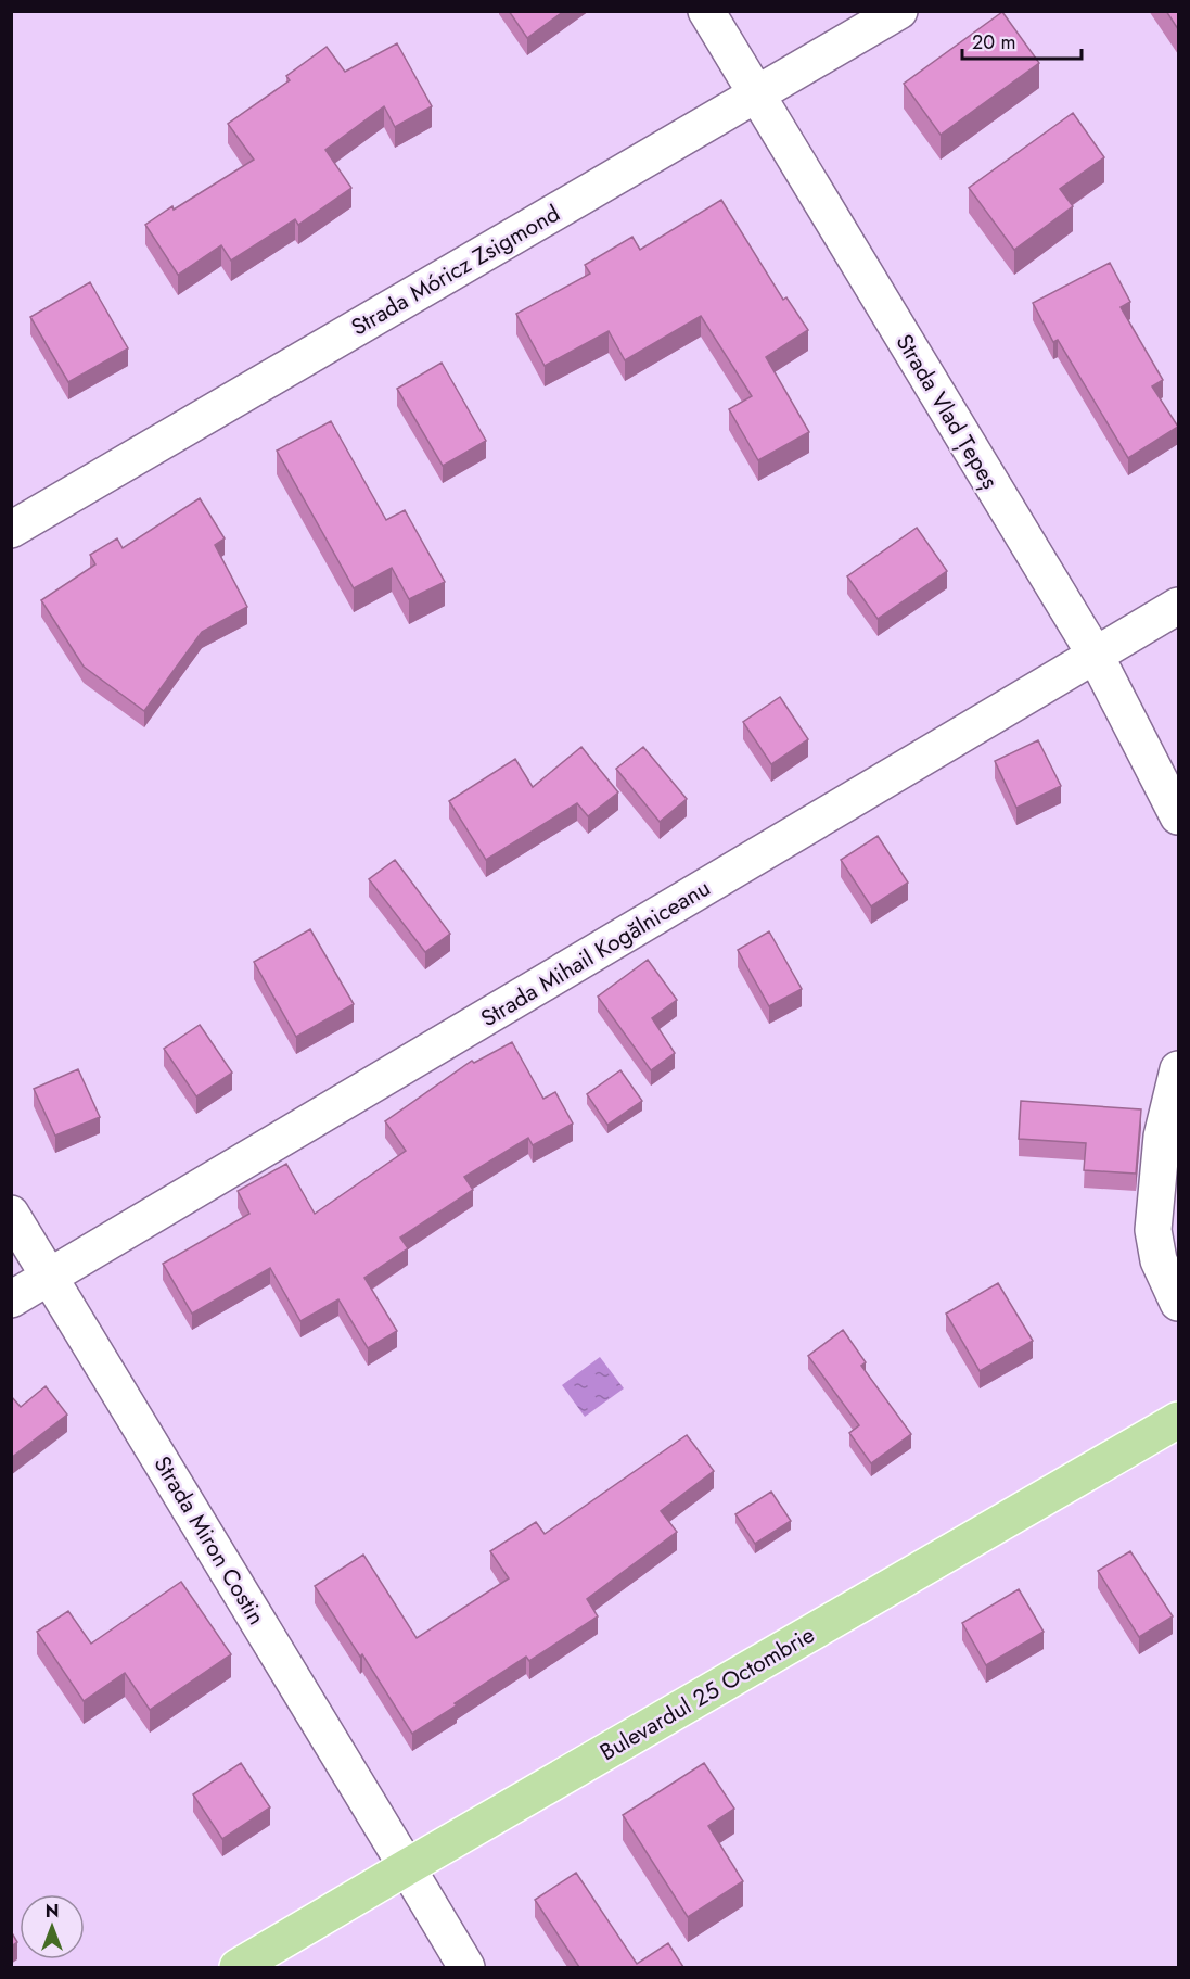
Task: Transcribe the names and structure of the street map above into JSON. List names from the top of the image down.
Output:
{
  "streets": {
    "main road": ["Bulevardul 25 Octombrie"],
    "street": [
      "Strada Móricz Zsigmond",
      "Strada Vlad Țepeș",
      "Strada Mihail Kogălniceanu",
      "Strada Miron Costin"
    ]
  },
  "crossings": [
    ["Strada Móricz Zsigmond", "Strada Vlad Țepeș"],
    ["Strada Vlad Țepeș", "Strada Mihail Kogălniceanu"],
    ["Strada Mihail Kogălniceanu", "Strada Miron Costin"],
    ["Strada Miron Costin", "Bulevardul 25 Octombrie"]
  ],
  "scale_bar": "20 m",
  "north": "top"
}
